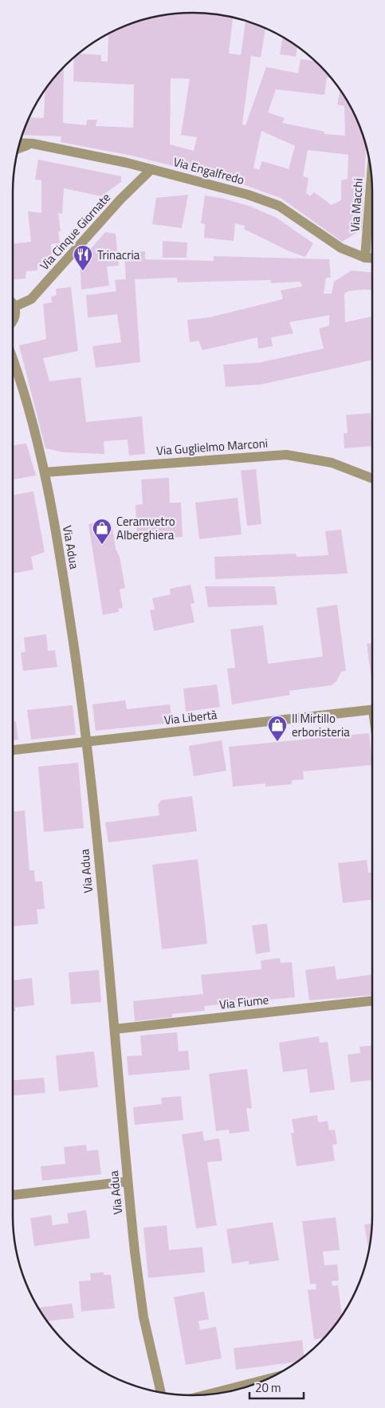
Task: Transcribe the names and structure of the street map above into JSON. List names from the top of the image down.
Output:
{
  "streets": {
    "street": [
      "Via Engalfredo",
      "Via Macchi",
      "Via Cinque Giornate",
      "Via Guglielmo Marconi",
      "Via Adua",
      "Via Libertà",
      "Via Fiume"
    ]
  },
  "crossings": [
    ["Via Engalfredo", "Via Macchi"],
    ["Via Engalfredo", "Via Cinque Giornate"],
    ["Via Guglielmo Marconi", "Via Adua"],
    ["Via Adua", "Via Libertà"],
    ["Via Adua", "Via Fiume"]
  ],
  "places": {
    "restaurant": ["Trinacria"],
    "shop": ["Ceramvetro Alberghiera", "Il Mirtillo erboristeria"]
  },
  "scale_bar": "20 m"
}
